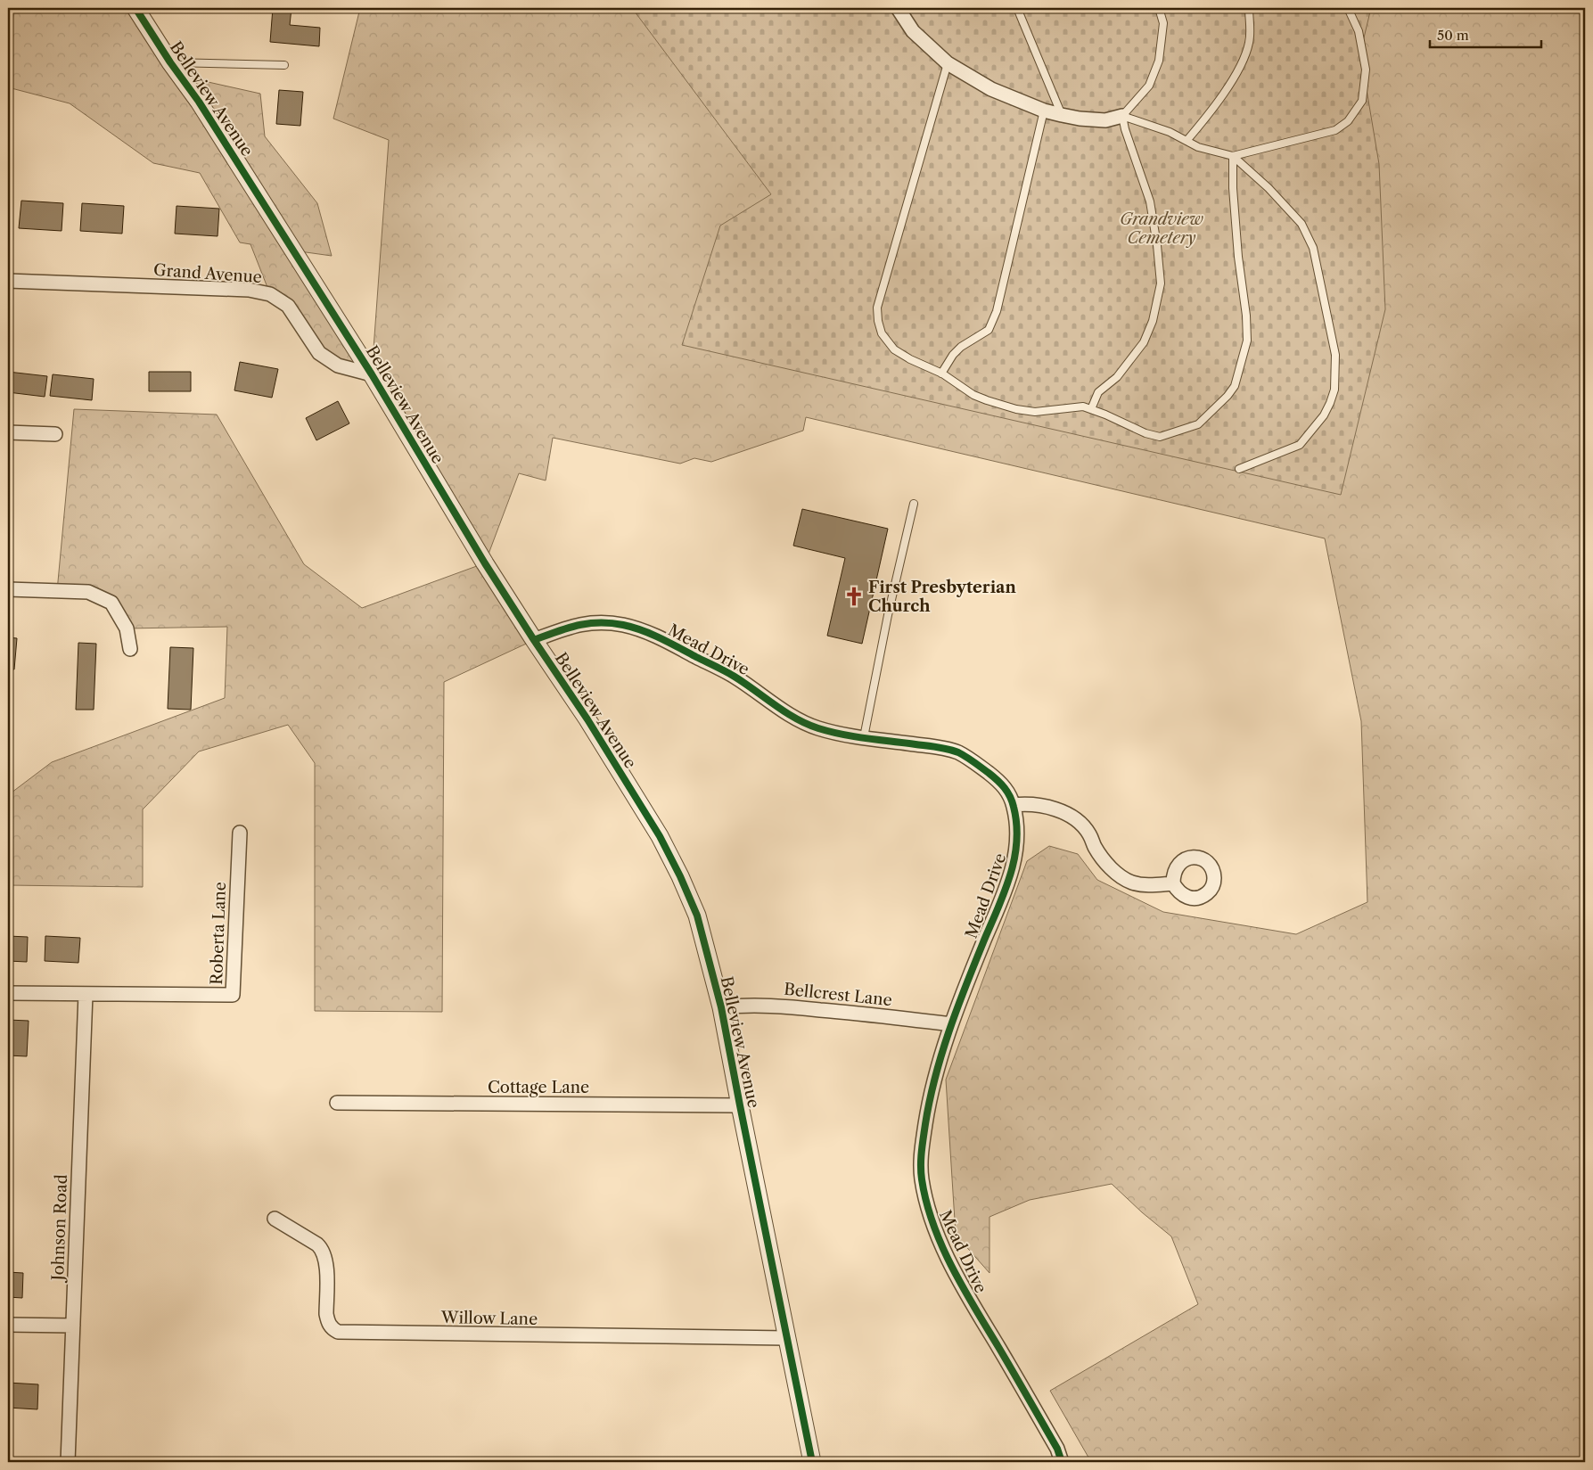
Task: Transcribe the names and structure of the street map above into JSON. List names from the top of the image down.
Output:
{
  "streets": {
    "street": [
      "Belleview Avenue",
      "Grand Avenue",
      "Mead Drive",
      "Roberta Lane",
      "Bellcrest Lane",
      "Cottage Lane",
      "Johnson Road",
      "Willow Lane"
    ]
  },
  "crossings": [
    ["Belleview Avenue", "Grand Avenue"],
    ["Belleview Avenue", "Mead Drive"],
    ["Belleview Avenue", "Bellcrest Lane"],
    ["Belleview Avenue", "Cottage Lane"],
    ["Belleview Avenue", "Willow Lane"],
    ["Mead Drive", "Bellcrest Lane"],
    ["Roberta Lane", "Johnson Road"]
  ],
  "parks": ["Grandview Cemetery"],
  "places": {
    "church": ["First Presbyterian Church"]
  },
  "scale_bar": "50 m"
}
